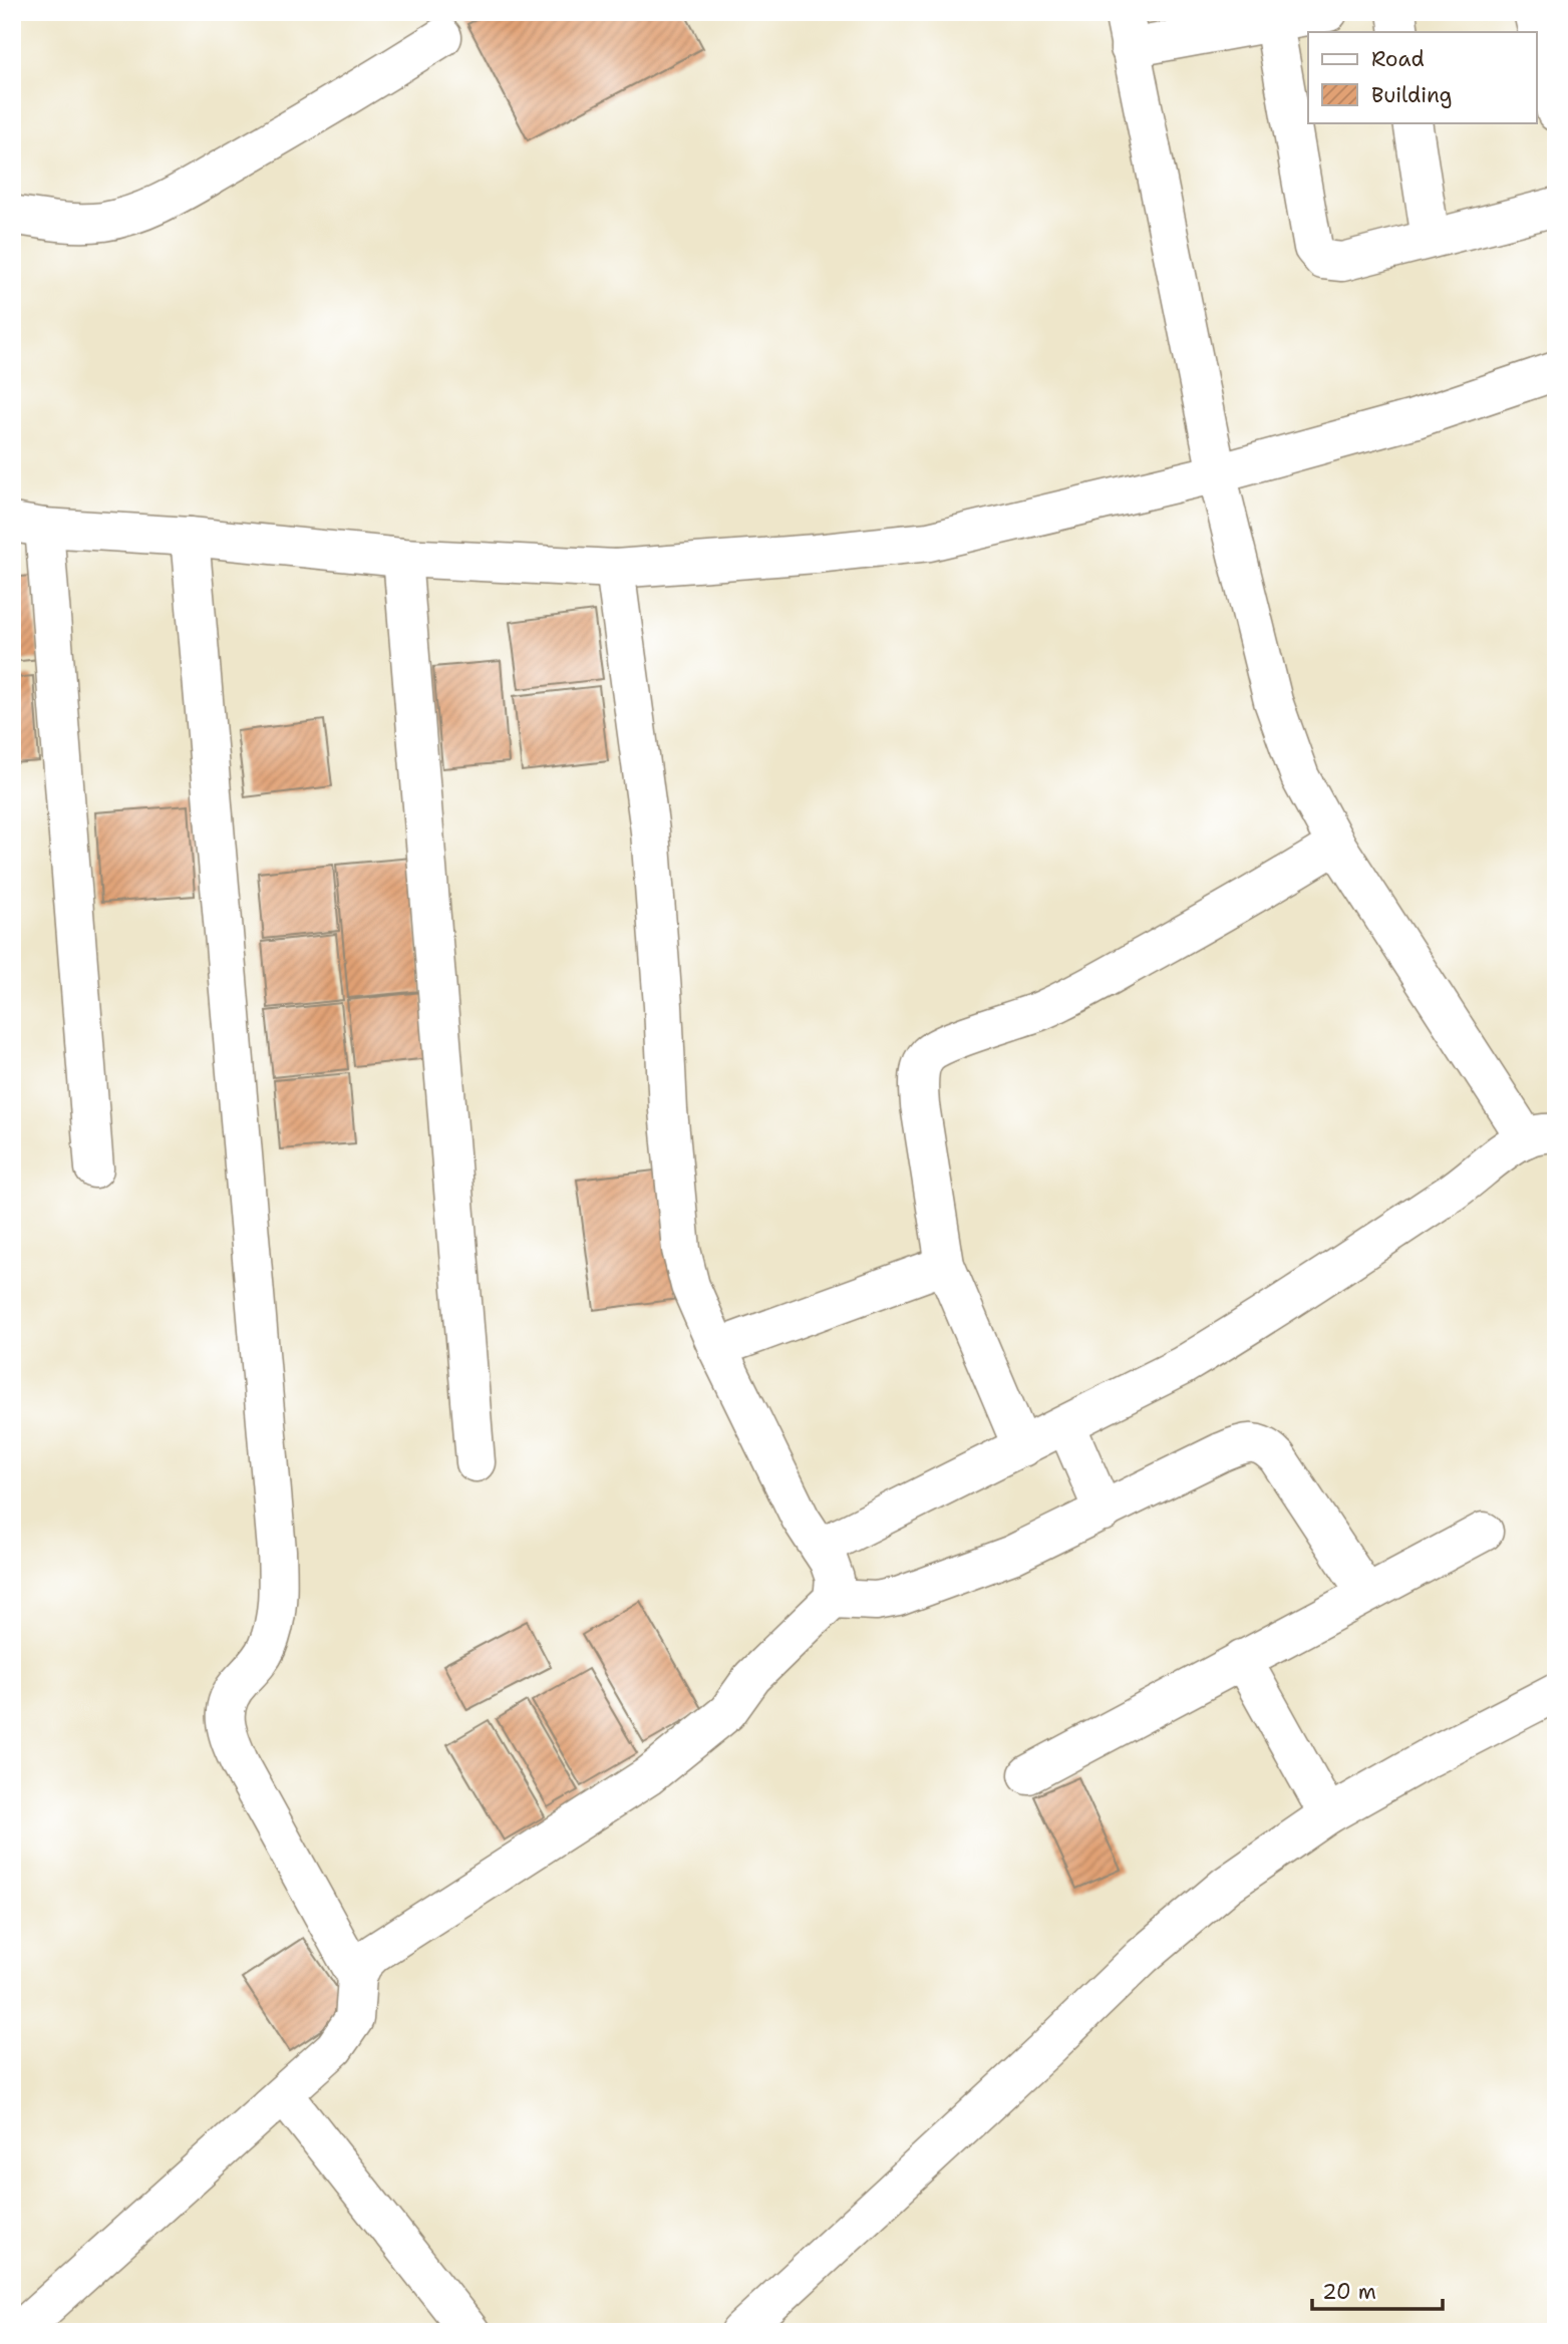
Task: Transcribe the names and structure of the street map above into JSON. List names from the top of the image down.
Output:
{
  "legend": ["Road", "Building"],
  "scale_bar": "20 m"
}
